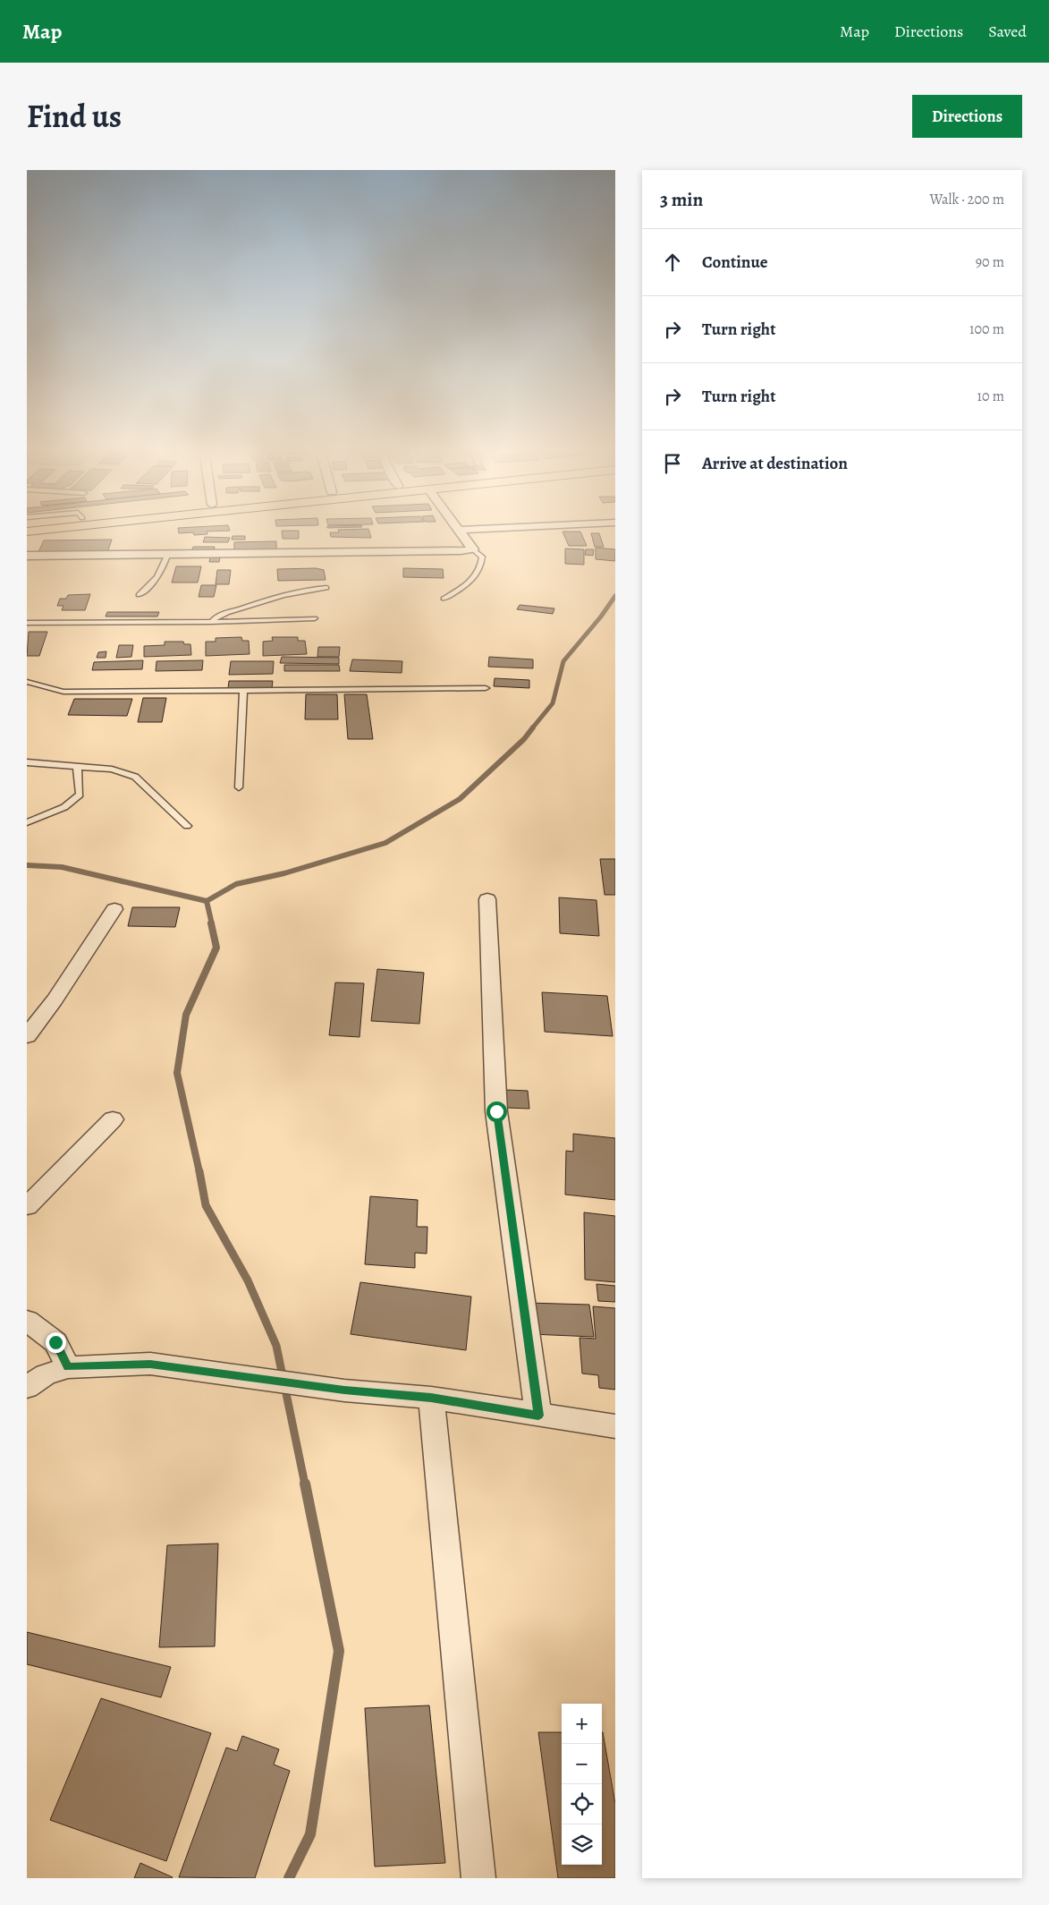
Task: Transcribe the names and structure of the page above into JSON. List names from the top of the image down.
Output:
{
  "page": {
    "header": "Map",
    "nav": ["Map", "Directions", "Saved"],
    "title": "Find us",
    "buttons": "Directions",
    "heading": ["3 min", "Walk · 200 m"],
    "list": [
      ["Continue", "90 m"],
      ["Turn right", "100 m"],
      ["Turn right", "10 m"],
      "Arrive at destination"
    ],
    "map_buttons": ["+", "−"]
  }
}
